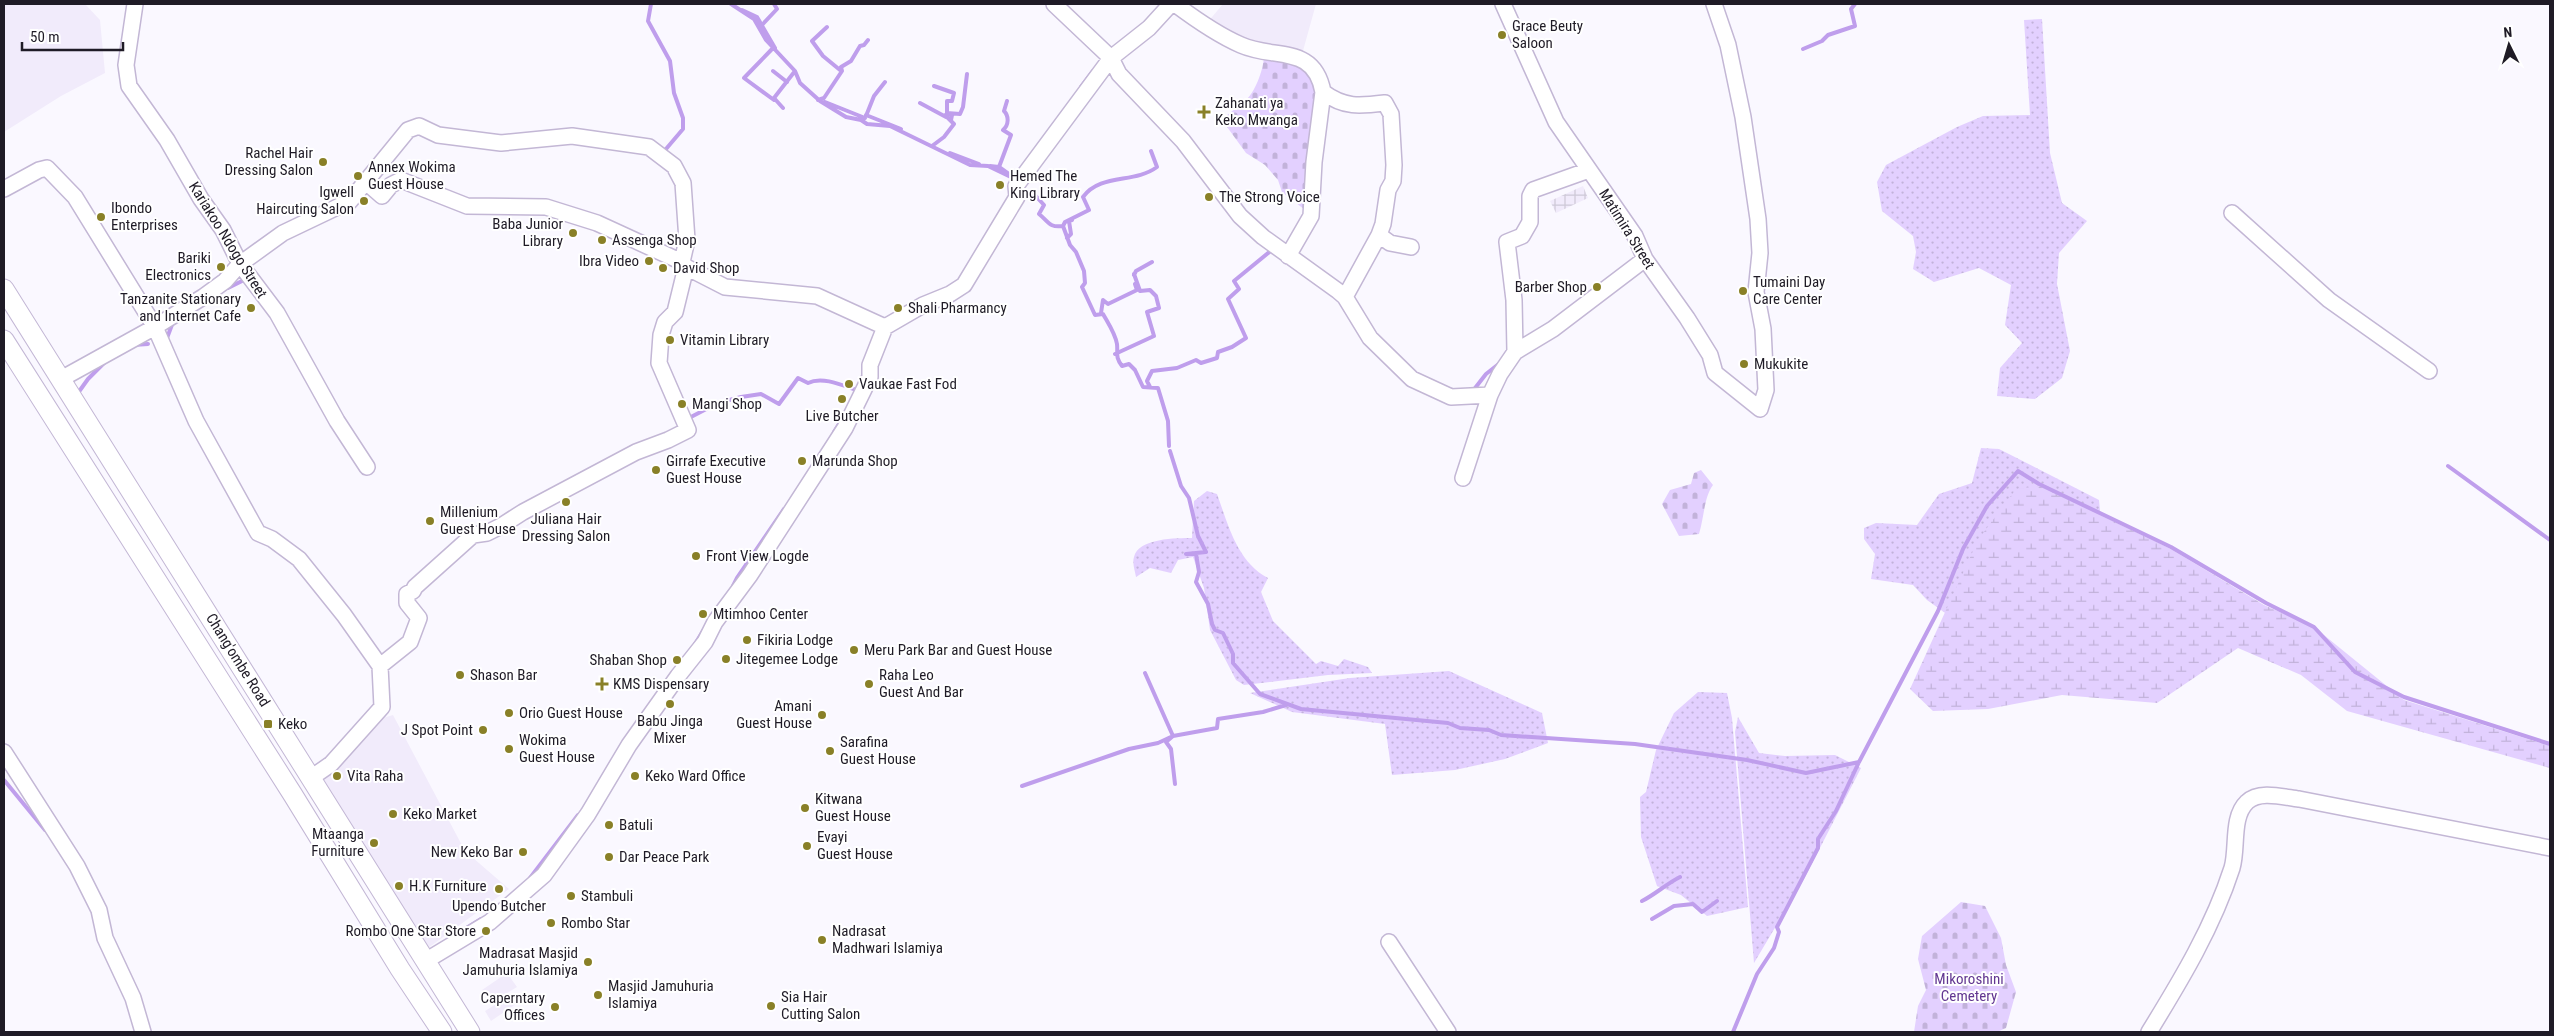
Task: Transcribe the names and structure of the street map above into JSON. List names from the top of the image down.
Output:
{
  "streets": {
    "main road": ["Chang'ombe Road"],
    "street": ["Matimira Street", "Kariakoo Ndogo Street"]
  },
  "parks": ["Mikoroshini Cemetery"],
  "places": {
    "other": [
      "Grace Beuty Saloon",
      "Rachel Hair Dressing Salon",
      "Annex Wokima Guest House",
      "Hemed The King Library",
      "The Strong Voice",
      "Igwell Haircuting Salon",
      "Ibondo Enterprises",
      "Baba Junior Library",
      "Assenga Shop",
      "Ibra Video",
      "Bariki Electronics",
      "David Shop",
      "Barber Shop",
      "Tumaini Day Care Center",
      "Tanzanite Stationary and Internet Cafe",
      "Shali Pharmancy",
      "Vitamin Library",
      "Mukukite",
      "Vaukae Fast Fod",
      "Live Butcher",
      "Mangi Shop",
      "Marunda Shop",
      "Girrafe Executive Guest House",
      "Juliana Hair Dressing Salon",
      "Millenium Guest House",
      "Front View Logde",
      "Mtimhoo Center",
      "Fikiria Lodge",
      "Meru Park Bar and Guest House",
      "Jitegemee Lodge",
      "Shaban Shop",
      "Shason Bar",
      "Raha Leo Guest And Bar",
      "Babu Jinga Mixer",
      "Orio Guest House",
      "Amani Guest House",
      "J Spot Point",
      "Wokima Guest House",
      "Sarafina Guest House",
      "Vita Raha",
      "Keko Ward Office",
      "Kitwana Guest House",
      "Keko Market",
      "Batuli",
      "Mtaanga Furniture",
      "Evayi Guest House",
      "New Keko Bar",
      "Dar Peace Park",
      "H.K Furniture",
      "Upendo Butcher",
      "Stambuli",
      "Rombo Star",
      "Rombo One Star Store",
      "Nadrasat Madhwari Islamiya",
      "Madrasat Masjid Jamuhuria Islamiya",
      "Masjid Jamuhuria Islamiya",
      "Sia Hair Cutting Salon",
      "Caperntary Offices"
    ],
    "health": ["Zahanati ya Keko Mwanga", "KMS Dispensary"],
    "transit": ["Keko"]
  },
  "scale_bar": "50 m",
  "north": "top"
}
